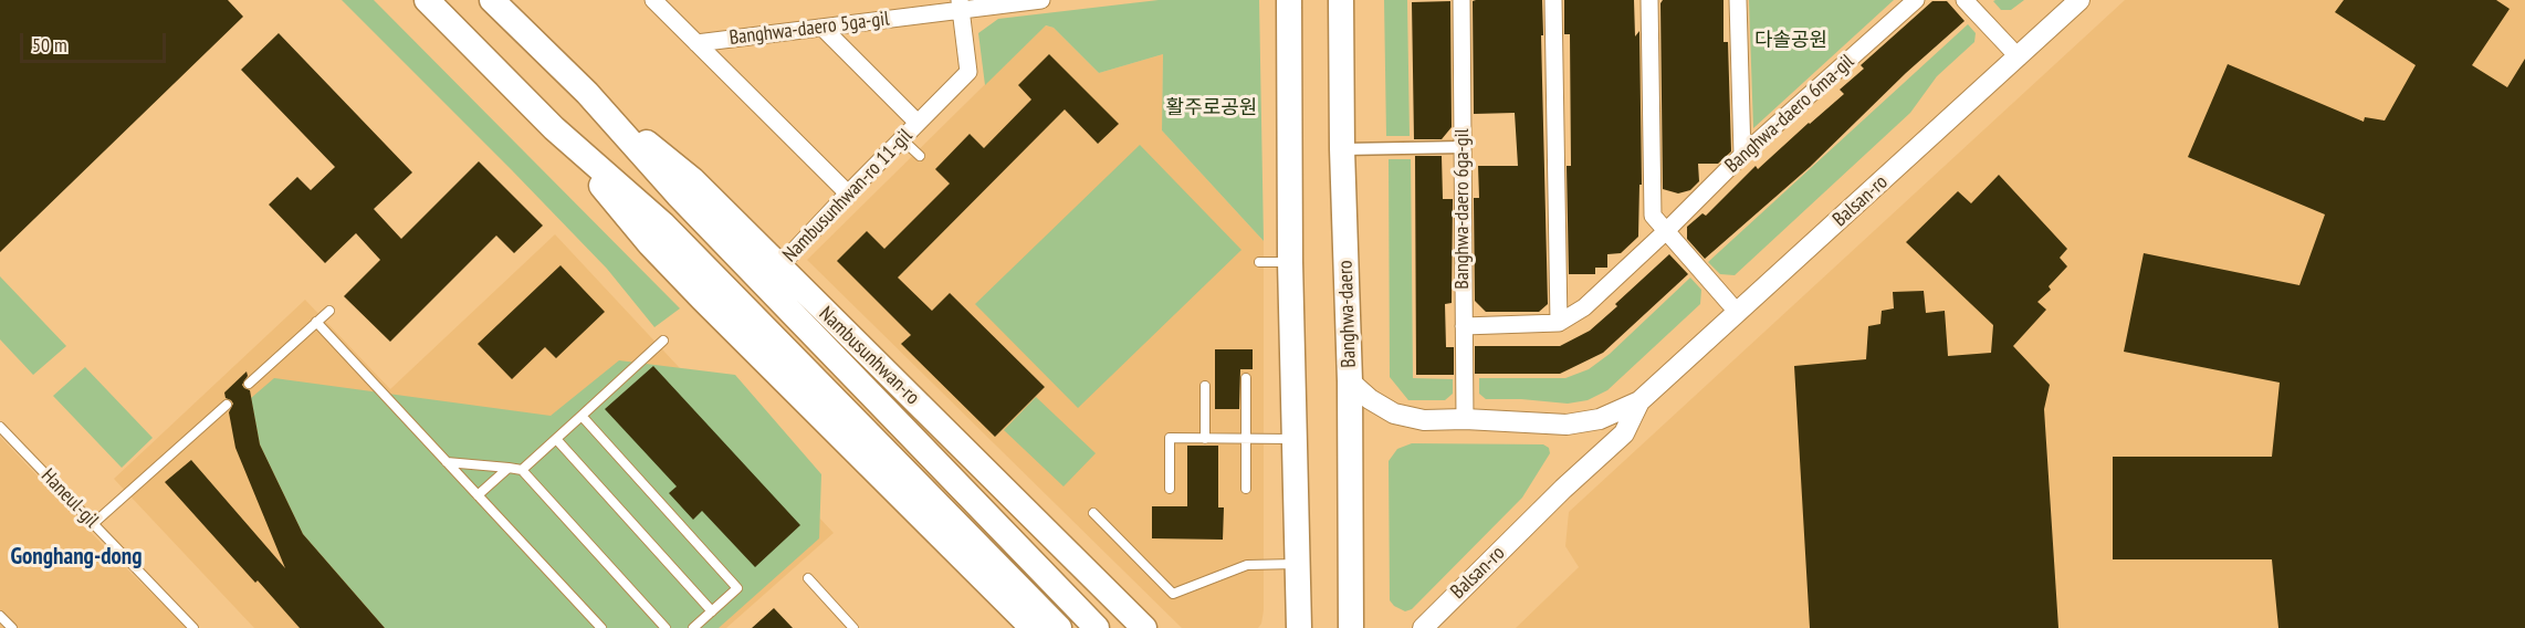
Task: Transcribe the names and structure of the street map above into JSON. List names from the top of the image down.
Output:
{
  "streets": {
    "main road": ["Banghwa-daero", "Nambusunhwan-ro"],
    "street": [
      "Banghwa-daero 5ga-gil",
      "Banghwa-daero 6ma-gil",
      "Nambusunhwan-ro 11-gil",
      "Balsan-ro",
      "Banghwa-daero 6ga-gil"
    ],
    "lane": ["Haneul-gil"]
  },
  "crossings": [
    ["Banghwa-daero 5ga-gil", "Nambusunhwan-ro 11-gil"],
    ["Nambusunhwan-ro 11-gil", "Nambusunhwan-ro"],
    ["Balsan-ro", "Banghwa-daero 6ga-gil"],
    ["Balsan-ro", "Banghwa-daero"]
  ],
  "districts": ["Gonghang-dong"],
  "parks": ["다솔공원", "활주로공원"],
  "scale_bar": "50 m"
}
